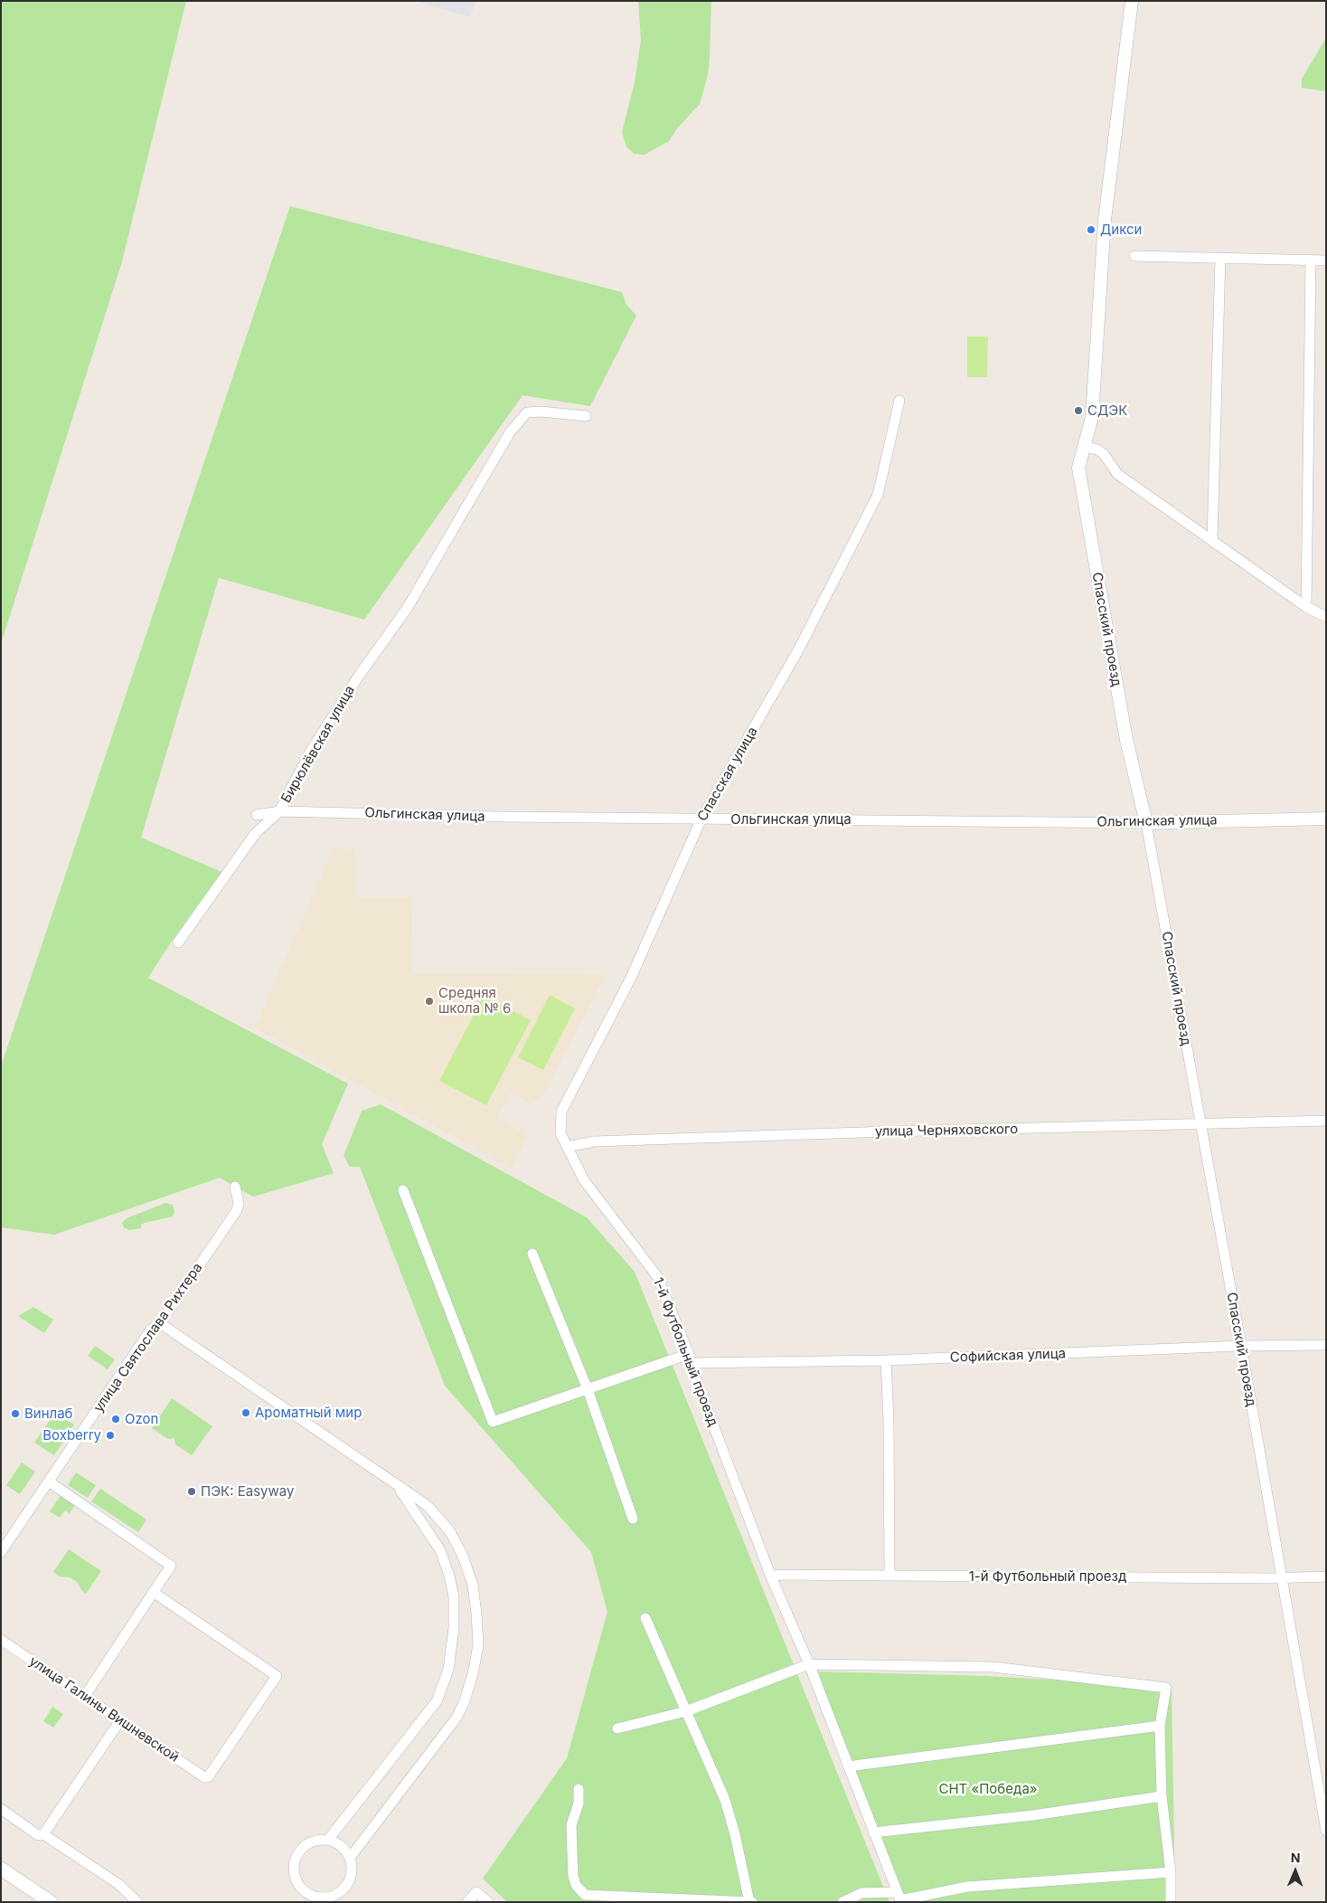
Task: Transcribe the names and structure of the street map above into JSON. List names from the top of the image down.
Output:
{
  "streets": {
    "street": [
      "Спасский проезд",
      "Бирюлёвская улица",
      "Спасская улица",
      "Ольгинская улица",
      "улица Черняховского",
      "улица Святослава Рихтера",
      "1-й Футбольный проезд",
      "Софийская улица",
      "улица Галины Вишневской"
    ]
  },
  "crossings": [
    ["Спасский проезд", "Ольгинская улица"],
    ["Спасский проезд", "улица Черняховского"],
    ["Спасский проезд", "1-й Футбольный проезд"],
    ["Спасский проезд", "Софийская улица"],
    ["Бирюлёвская улица", "Ольгинская улица"],
    ["Спасская улица", "Ольгинская улица"],
    ["Спасская улица", "улица Черняховского"],
    ["Спасская улица", "1-й Футбольный проезд"],
    ["улица Черняховского", "1-й Футбольный проезд"],
    ["1-й Футбольный проезд", "Софийская улица"]
  ],
  "parks": ["СНТ «Победа»"],
  "places": [
    "Дикси",
    "СДЭК",
    "Средняя школа № 6",
    "Ароматный мир",
    "Винлаб",
    "Ozon",
    "Boxberry",
    "ПЭК: Easyway"
  ],
  "north": "top"
}
